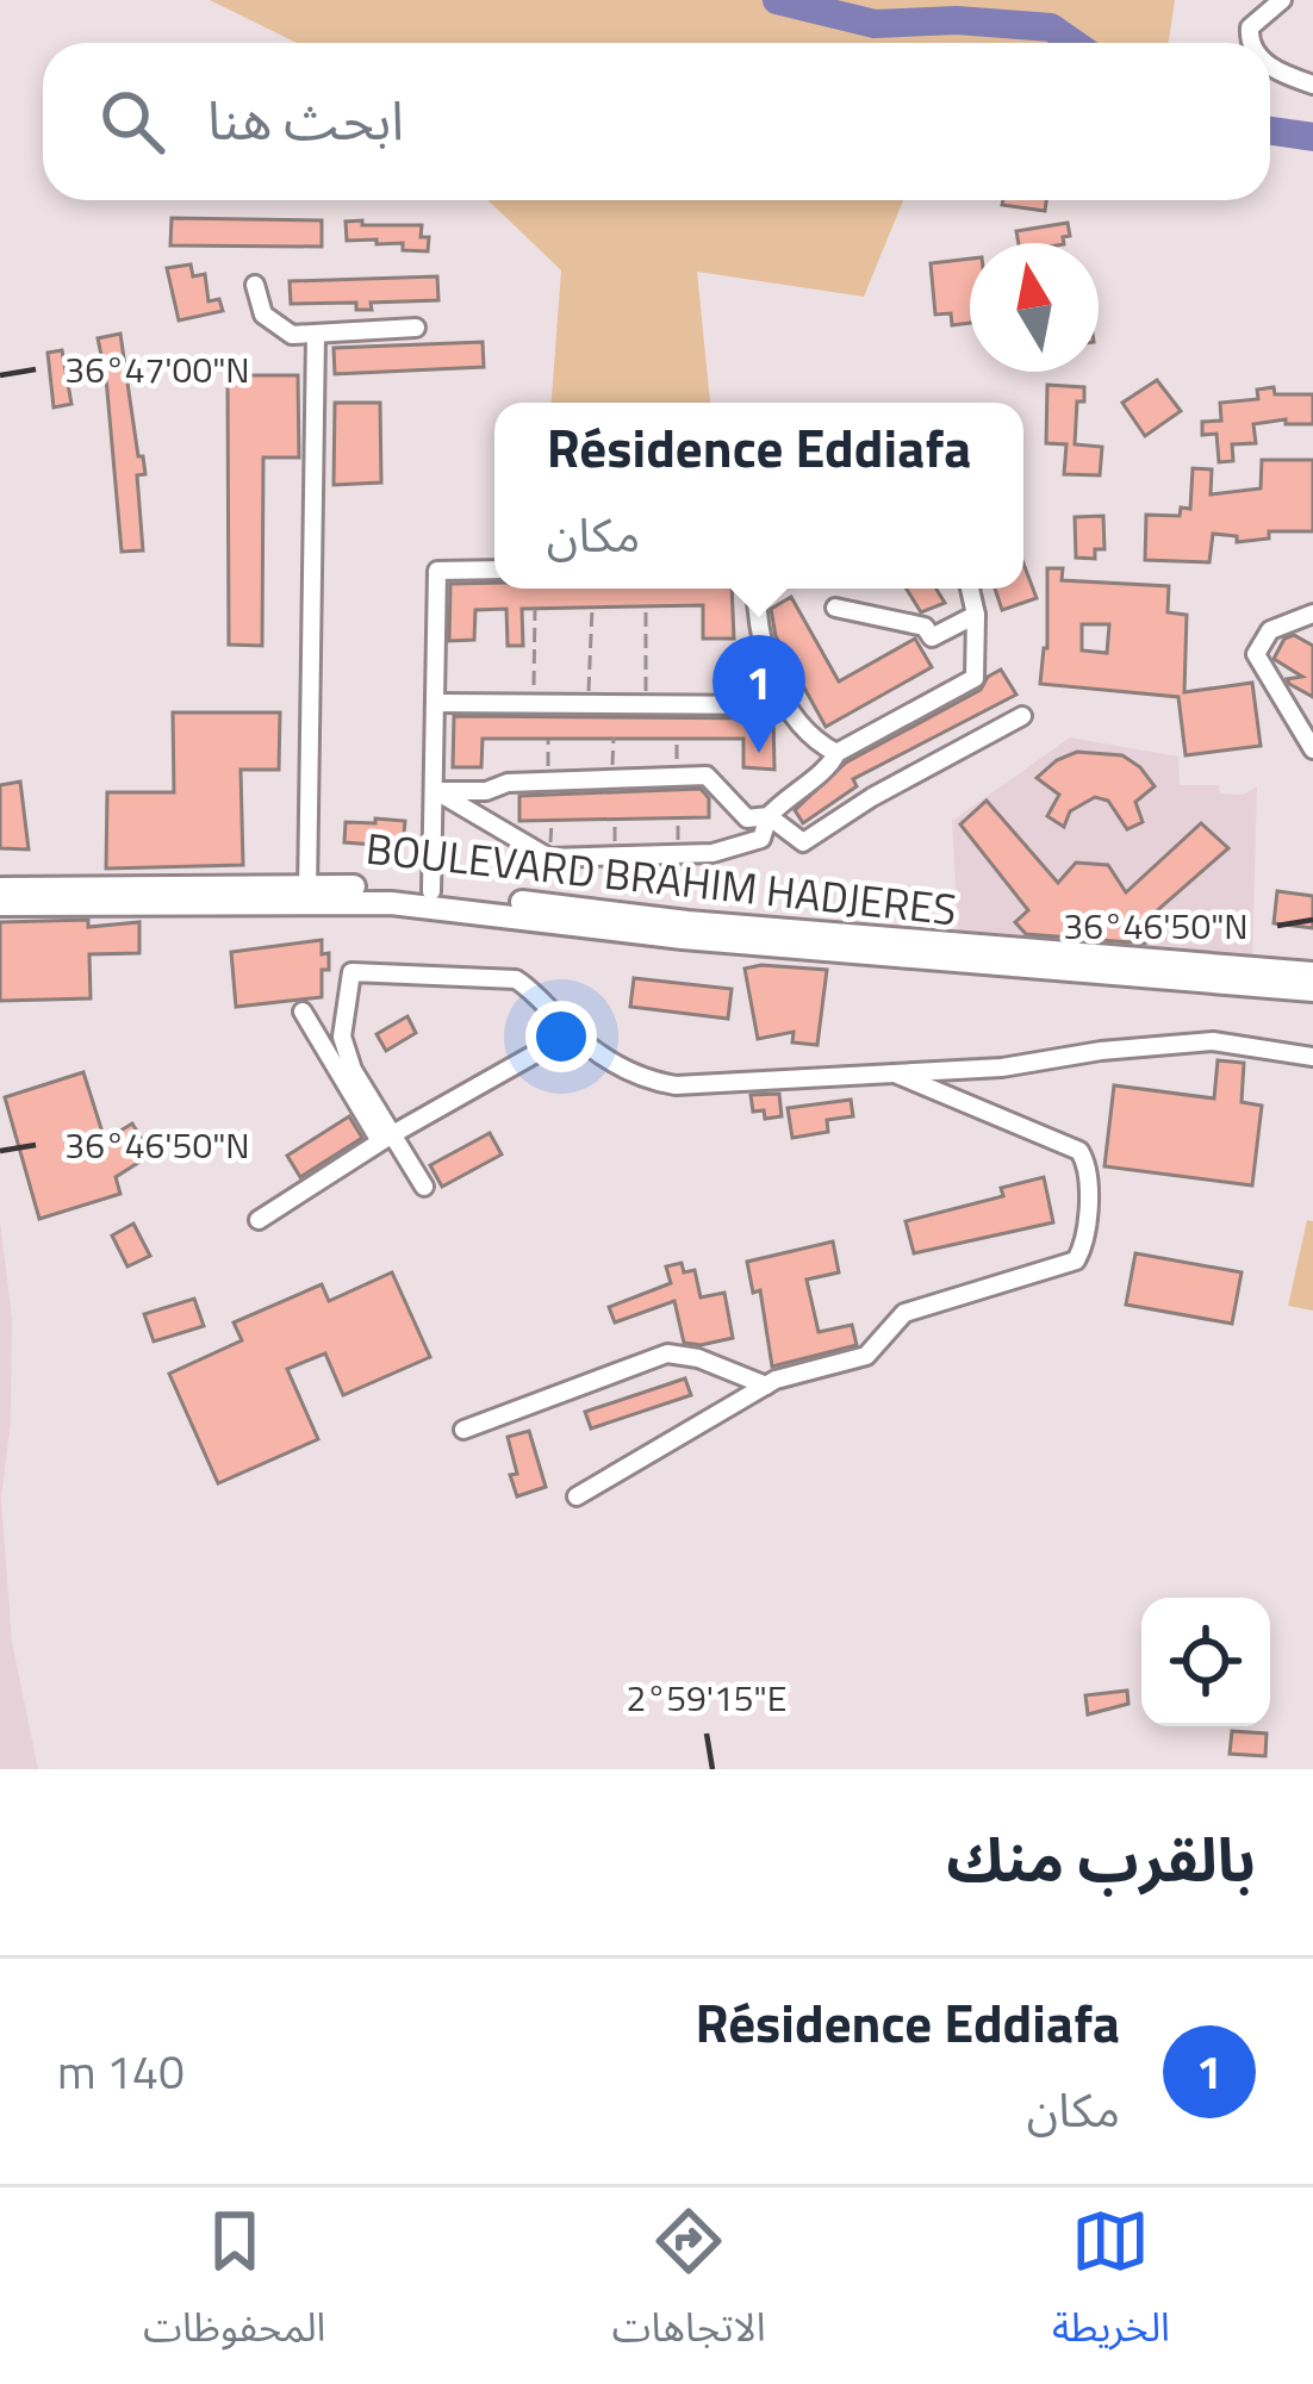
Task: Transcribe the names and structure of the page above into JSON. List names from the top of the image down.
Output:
{
  "streets": {
    "main road": ["BOULEVARD BRAHIM HADJERES"]
  },
  "north": "top",
  "page": {
    "search": "ابحث هنا",
    "popup": ["Résidence Eddiafa", "مكان"],
    "pins": "1",
    "heading": "بالقرب منك",
    "list": [
      {
        "mark": "1",
        "name": "Résidence Eddiafa",
        "note": "مكان",
        "value": "140 m"
      }
    ],
    "nav": ["الخريطة", "الاتجاهات", "المحفوظات"]
  },
  "coordinates": ["36°47'00\"N", "36°46'50\"N", "2°59'15\"E"]
}
